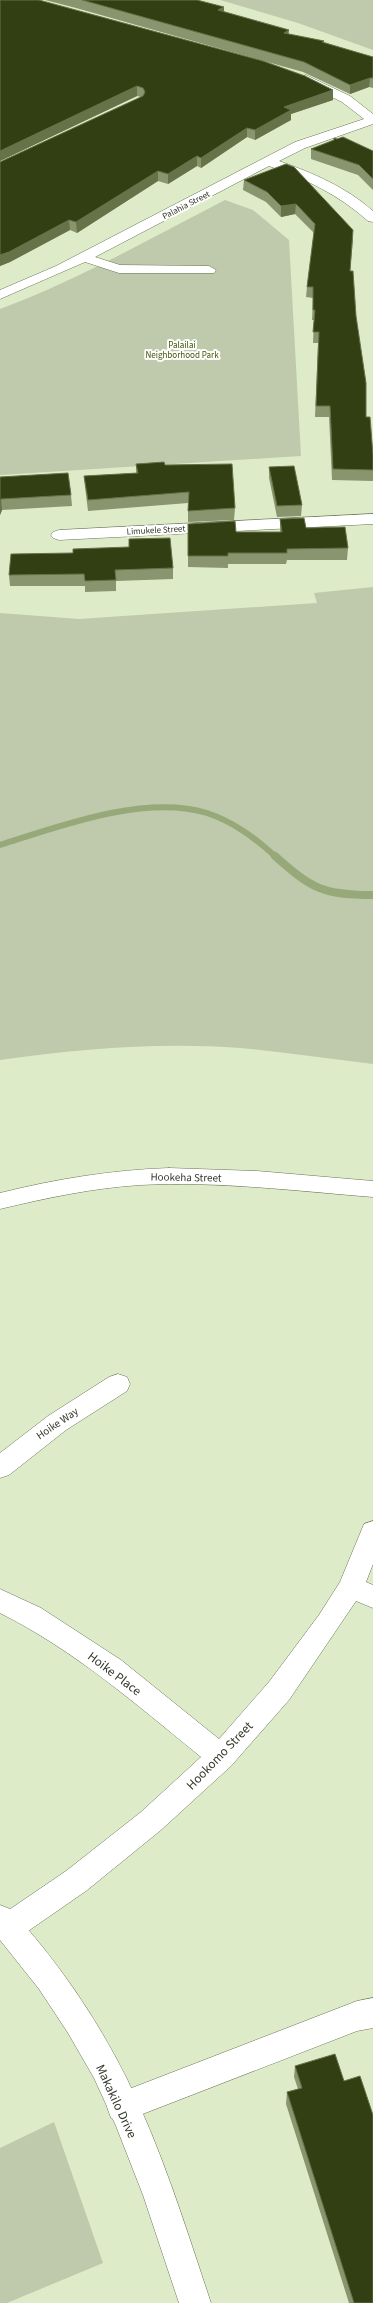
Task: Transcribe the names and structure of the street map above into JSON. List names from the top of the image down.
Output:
{
  "streets": {
    "street": [
      "Palahia Street",
      "Limukele Street",
      "Hookeha Street",
      "Hoike Way",
      "Hoike Place",
      "Hookomo Street",
      "Makakilo Drive"
    ]
  },
  "crossings": [
    ["Hoike Place", "Hookomo Street"],
    ["Hookomo Street", "Makakilo Drive"]
  ],
  "parks": ["Palailai Neighborhood Park"]
}
